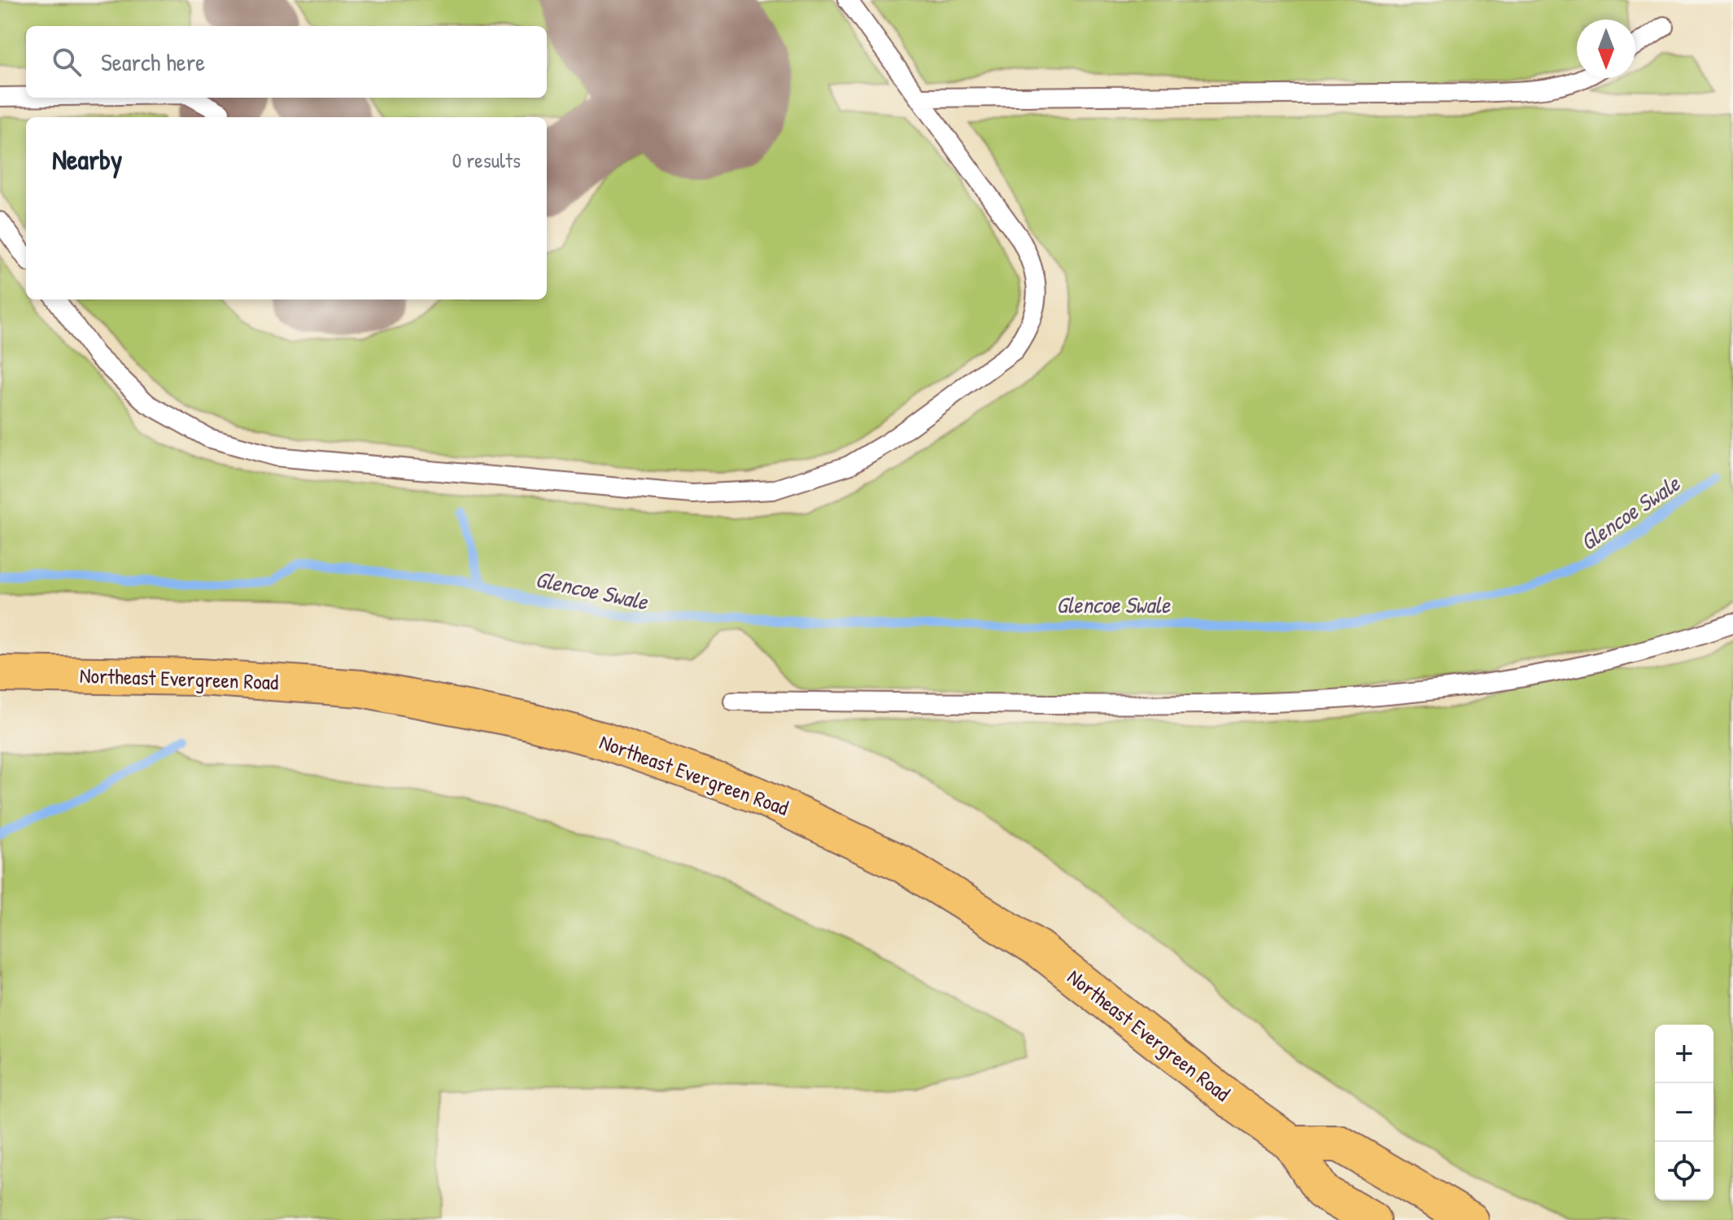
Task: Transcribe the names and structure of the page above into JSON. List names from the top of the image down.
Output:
{
  "streets": {
    "main road": ["Northeast Evergreen Road"]
  },
  "water": ["Glencoe Swale"],
  "north": "bottom",
  "page": {
    "search": "Search here",
    "heading": ["Nearby", "0 results"],
    "map_buttons": ["+", "−"]
  }
}
